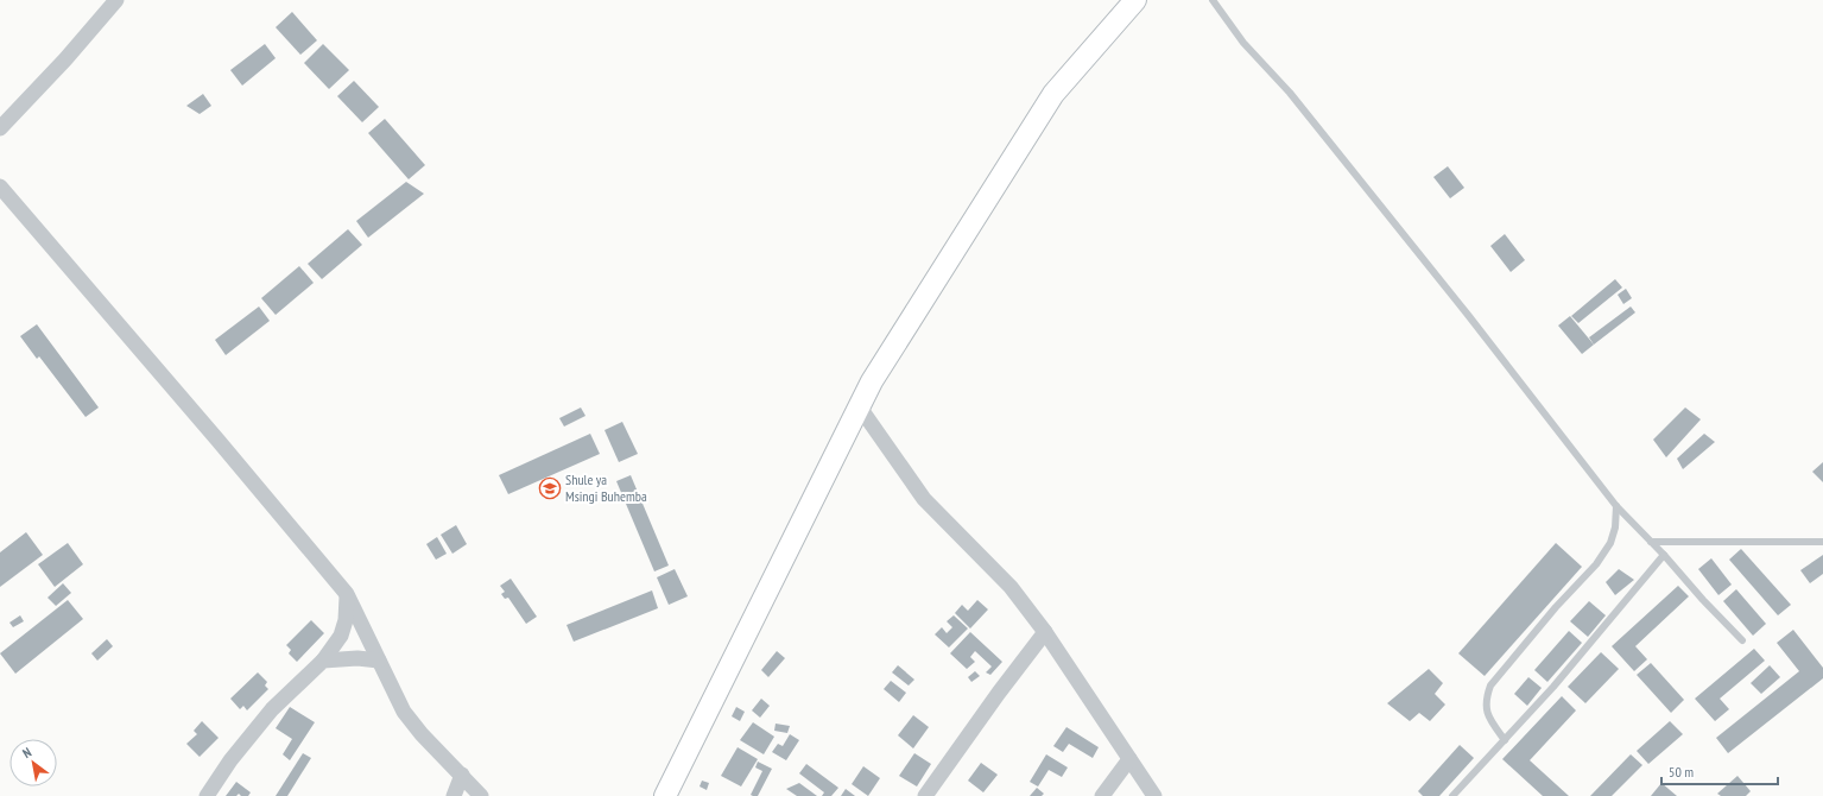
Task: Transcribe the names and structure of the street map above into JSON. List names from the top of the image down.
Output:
{
  "places": {
    "school or university": ["Shule ya Msingi Buhemba"]
  },
  "scale_bar": "50 m",
  "north": "top left"
}
